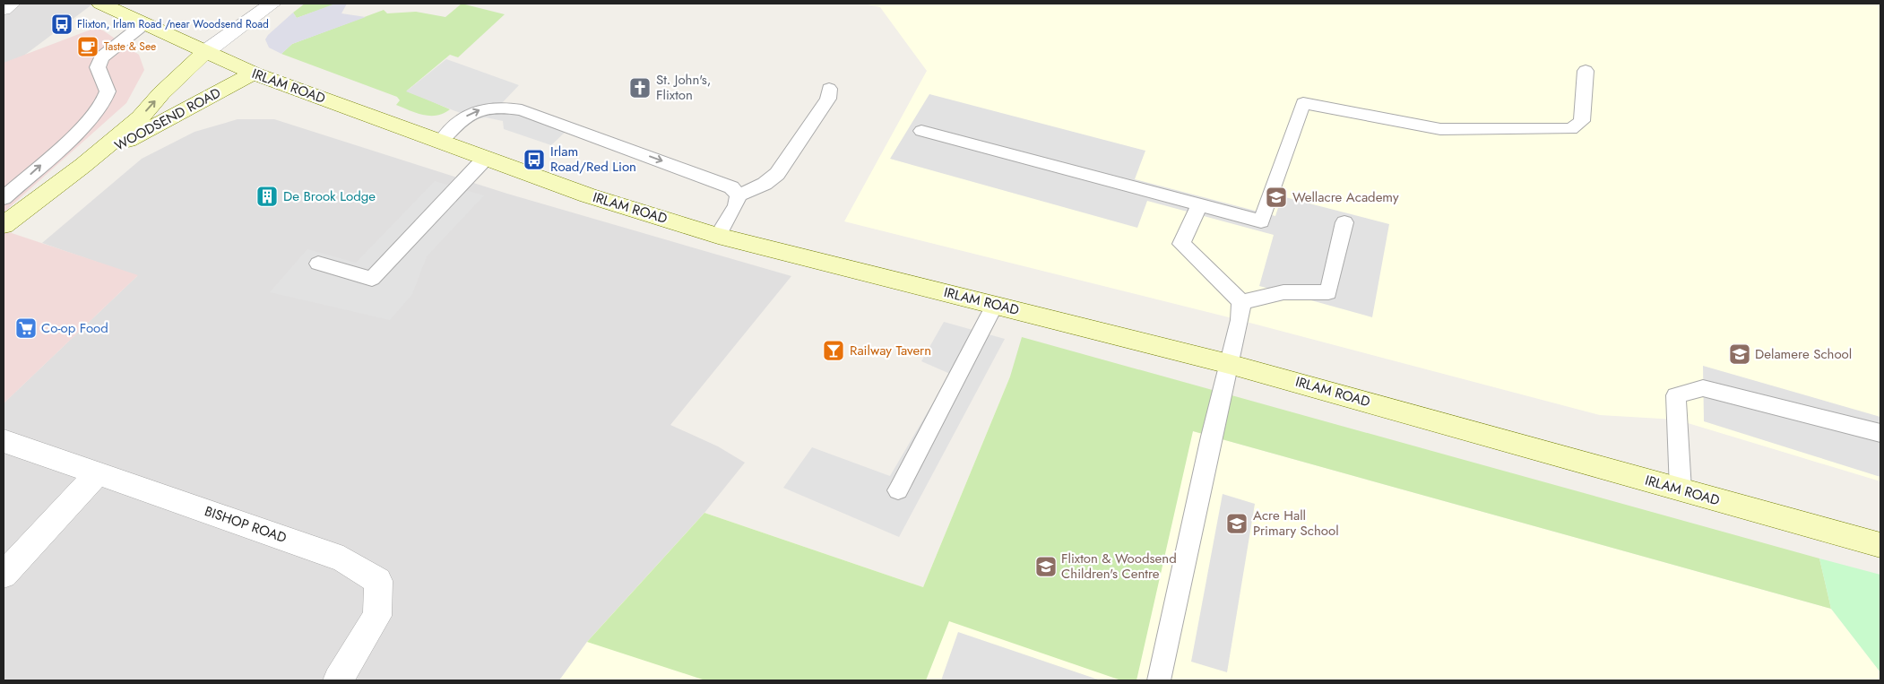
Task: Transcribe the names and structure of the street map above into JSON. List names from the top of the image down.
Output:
{
  "streets": {
    "street": ["IRLAM ROAD", "WOODSEND ROAD", "BISHOP ROAD"]
  },
  "crossings": [
    ["IRLAM ROAD", "WOODSEND ROAD"]
  ],
  "places": {
    "bus stop": ["Flixton, Irlam Road /near Woodsend Road", "Irlam Road/Red Lion"],
    "cafe": ["Taste & See"],
    "church": ["St. John's, Flixton"],
    "building": ["De Brook Lodge"],
    "school or university": [
      "Wellacre Academy",
      "Delamere School",
      "Acre Hall Primary School",
      "Flixton & Woodsend Children's Centre"
    ],
    "supermarket": ["Co-op Food"],
    "bar": ["Railway Tavern"]
  }
}
